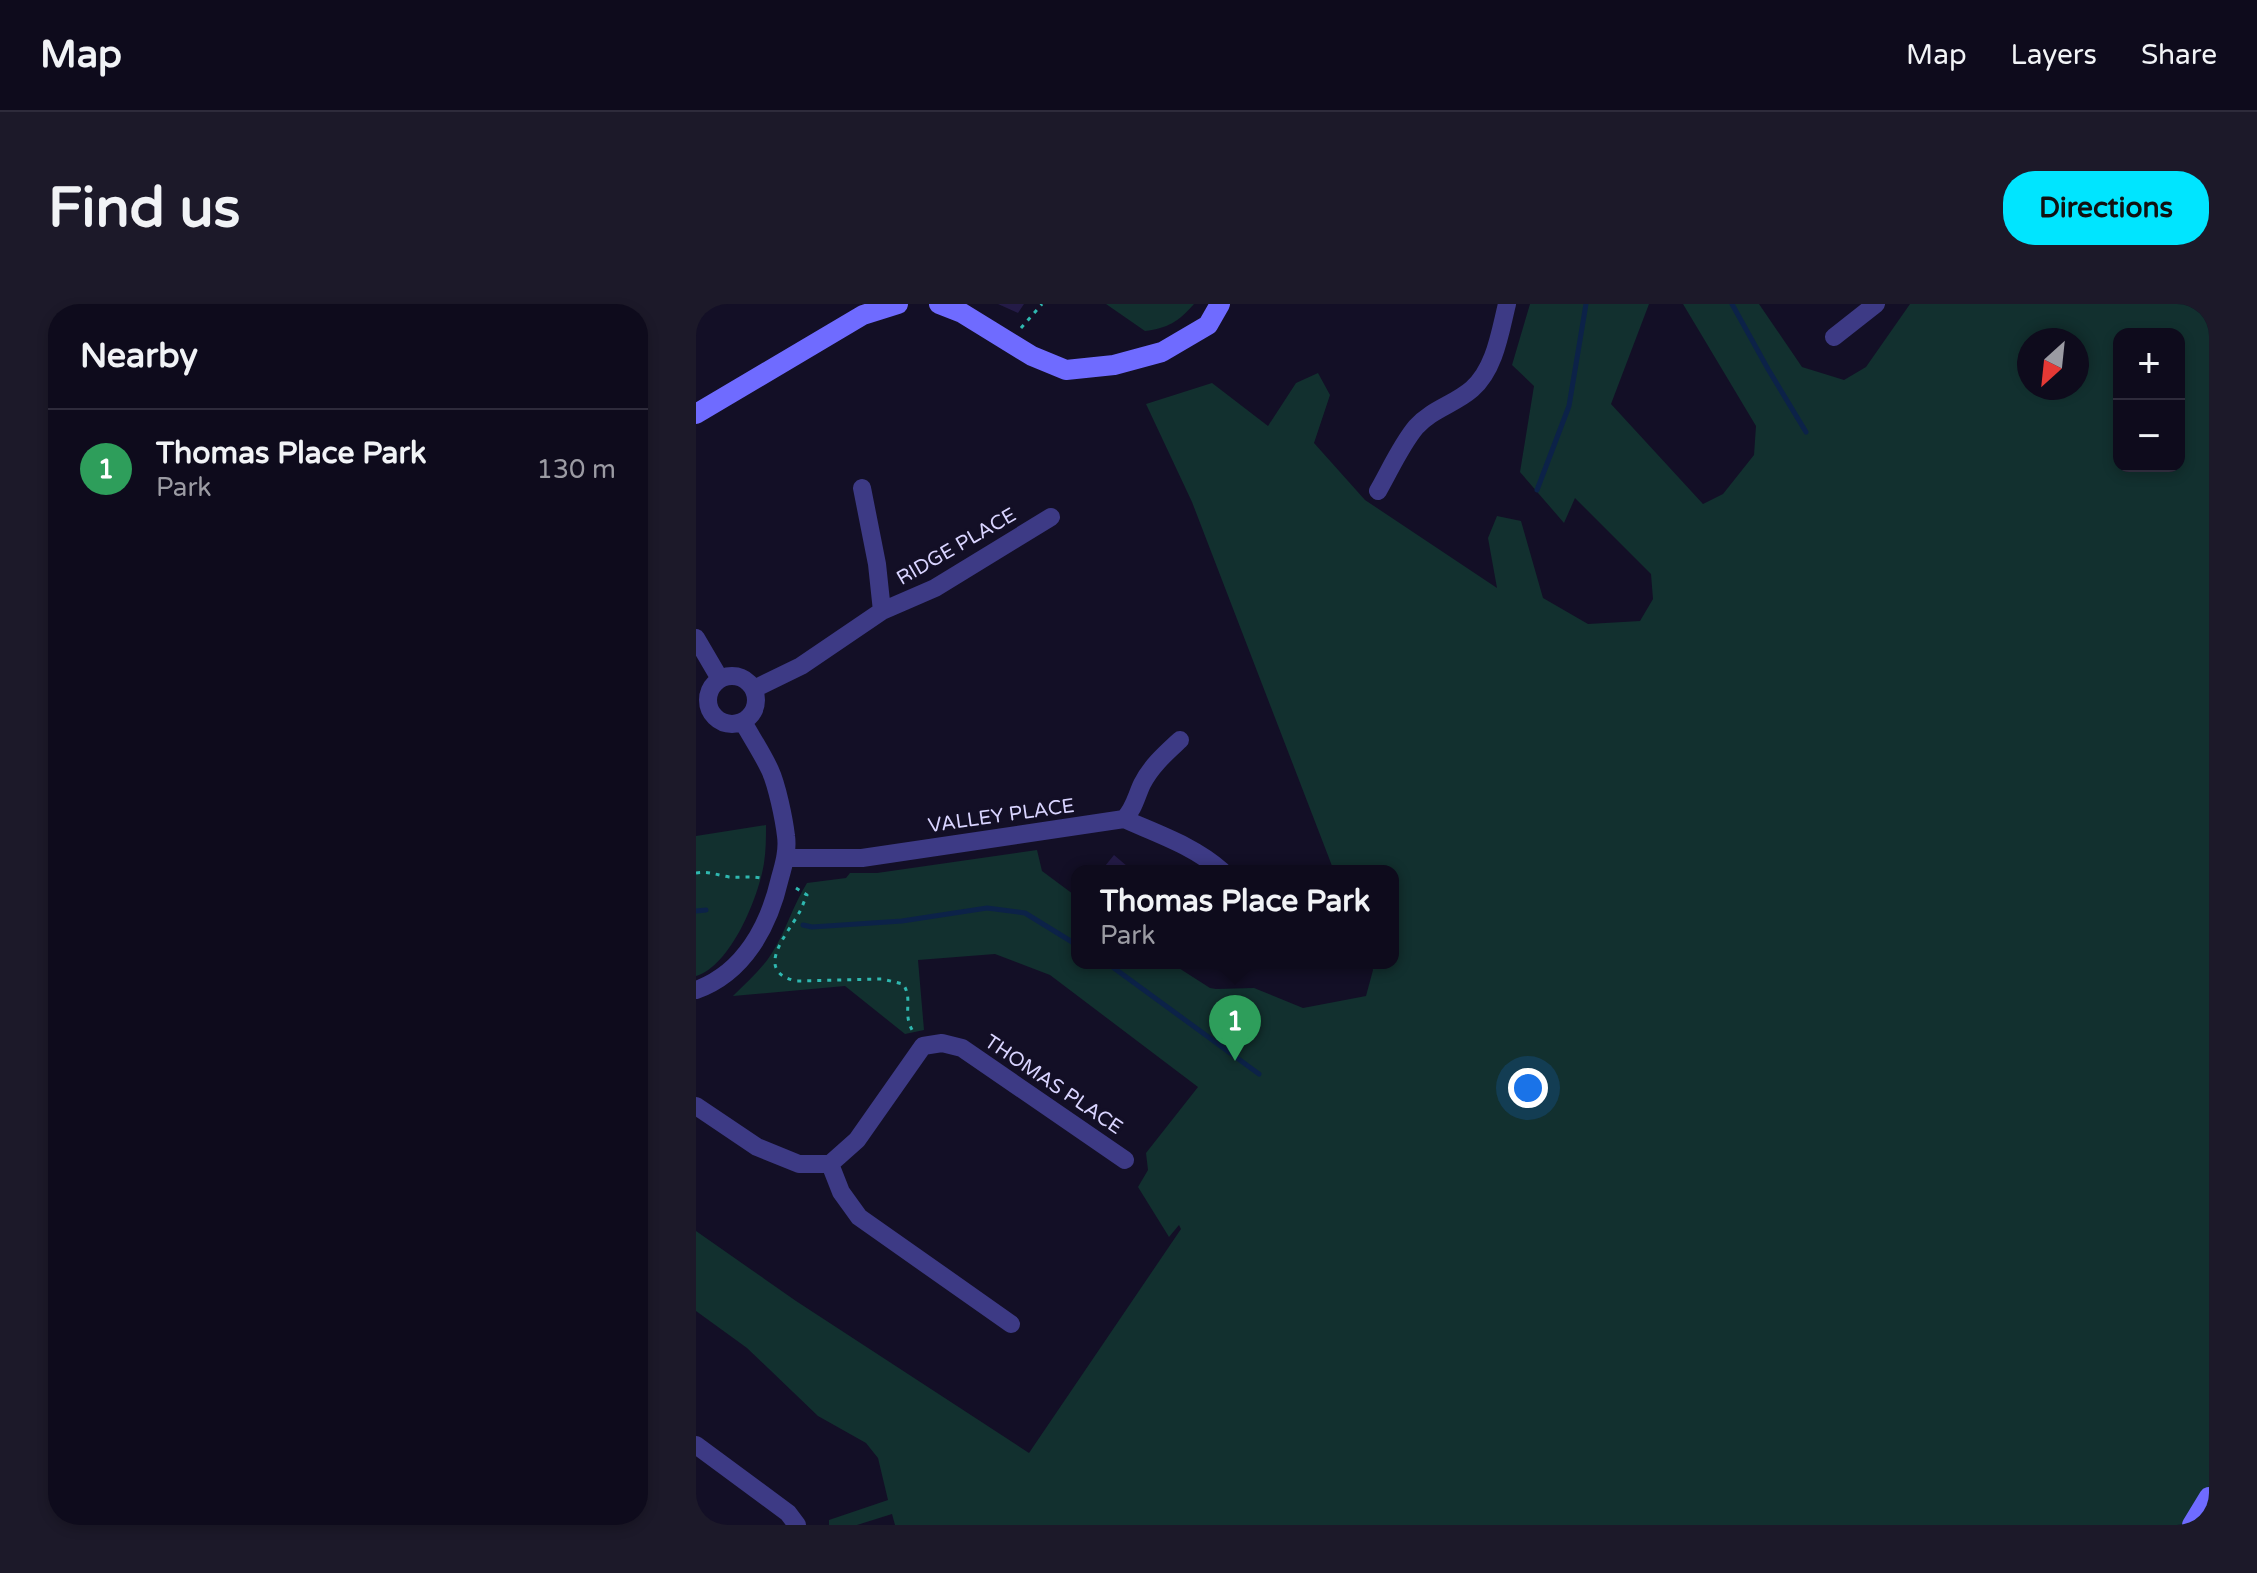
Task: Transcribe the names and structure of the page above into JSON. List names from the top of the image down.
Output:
{
  "streets": {
    "street": ["RIDGE PLACE", "VALLEY PLACE", "THOMAS PLACE"]
  },
  "north": "bottom left",
  "page": {
    "header": "Map",
    "nav": ["Map", "Layers", "Share"],
    "buttons": "Directions",
    "title": "Find us",
    "heading": "Nearby",
    "map_buttons": ["+", "−"],
    "list": [
      {
        "mark": "1",
        "name": "Thomas Place Park",
        "note": "Park",
        "value": "130 m"
      }
    ],
    "popup": ["Thomas Place Park", "Park"],
    "pins": "1"
  }
}
